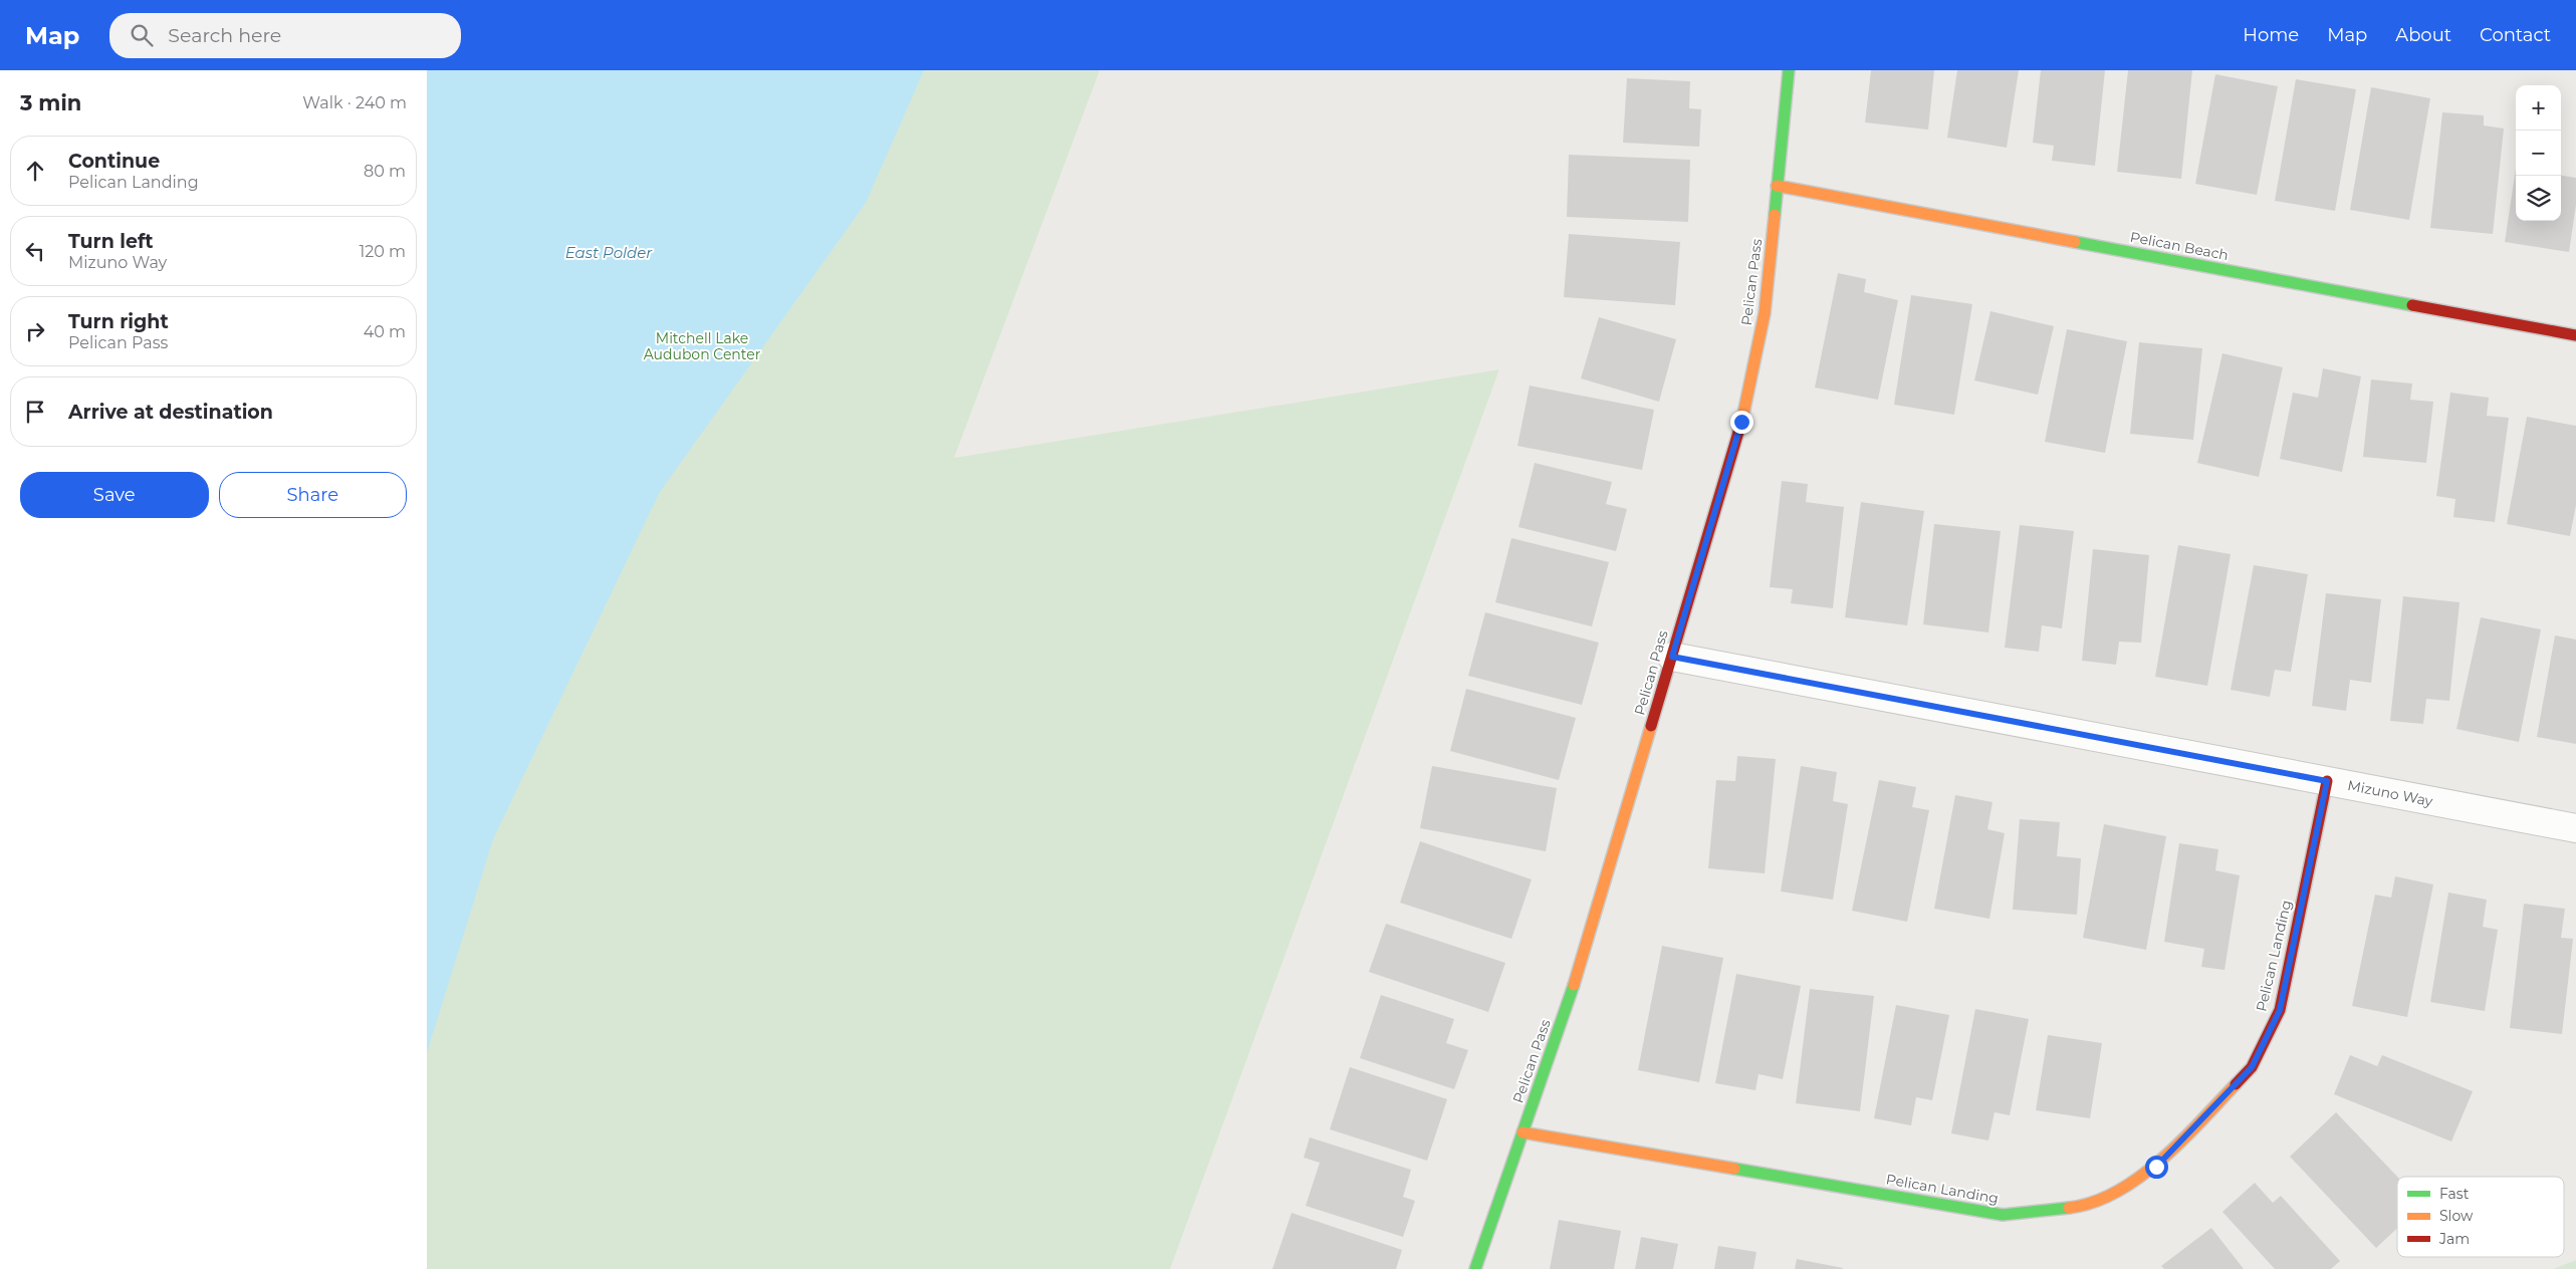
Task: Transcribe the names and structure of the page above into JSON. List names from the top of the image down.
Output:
{
  "streets": {
    "street": [
      "Pelican Beach",
      "Pelican Pass",
      "Mizuno Way",
      "Pelican Landing"
    ]
  },
  "crossings": [
    ["Pelican Beach", "Pelican Pass"],
    ["Pelican Pass", "Mizuno Way"],
    ["Pelican Pass", "Pelican Landing"],
    ["Mizuno Way", "Pelican Landing"]
  ],
  "water": ["East Polder"],
  "parks": ["Mitchell Lake Audubon Center"],
  "legend": ["Fast", "Slow", "Jam"],
  "page": {
    "header": "Map",
    "search": "Search here",
    "nav": [
      "Home",
      "Map",
      "About",
      "Contact"
    ],
    "heading": ["3 min", "Walk · 240 m"],
    "map_buttons": ["+", "−"],
    "list": [
      ["Continue", "Pelican Landing", "80 m"],
      ["Turn left", "Mizuno Way", "120 m"],
      ["Turn right", "Pelican Pass", "40 m"],
      "Arrive at destination"
    ],
    "buttons": ["Save", "Share"]
  }
}
